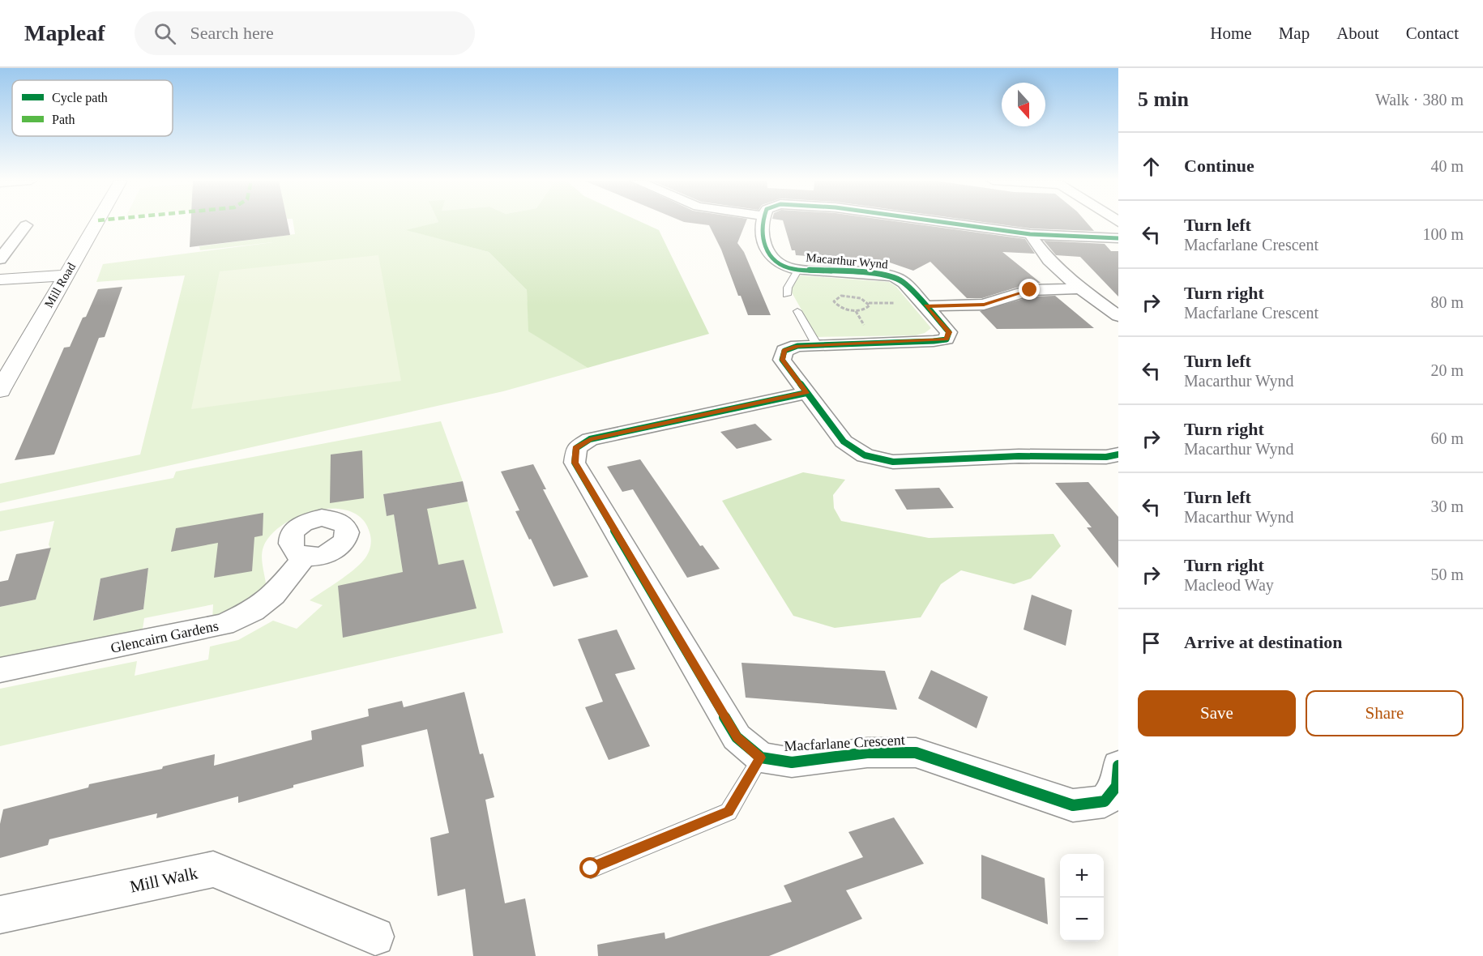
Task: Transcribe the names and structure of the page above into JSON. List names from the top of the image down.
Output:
{
  "streets": {
    "street": [
      "Macarthur Wynd",
      "Mill Road",
      "Glencairn Gardens",
      "Macfarlane Crescent",
      "Mill Walk"
    ]
  },
  "legend": ["Cycle path", "Path"],
  "north": "bottom",
  "page": {
    "header": "Mapleaf",
    "search": "Search here",
    "nav": [
      "Home",
      "Map",
      "About",
      "Contact"
    ],
    "heading": ["5 min", "Walk · 380 m"],
    "list": [
      ["Continue", "40 m"],
      ["Turn left", "Macfarlane Crescent", "100 m"],
      ["Turn right", "Macfarlane Crescent", "80 m"],
      ["Turn left", "Macarthur Wynd", "20 m"],
      ["Turn right", "Macarthur Wynd", "60 m"],
      ["Turn left", "Macarthur Wynd", "30 m"],
      ["Turn right", "Macleod Way", "50 m"],
      "Arrive at destination"
    ],
    "buttons": ["Save", "Share"],
    "map_buttons": ["+", "−"]
  }
}
